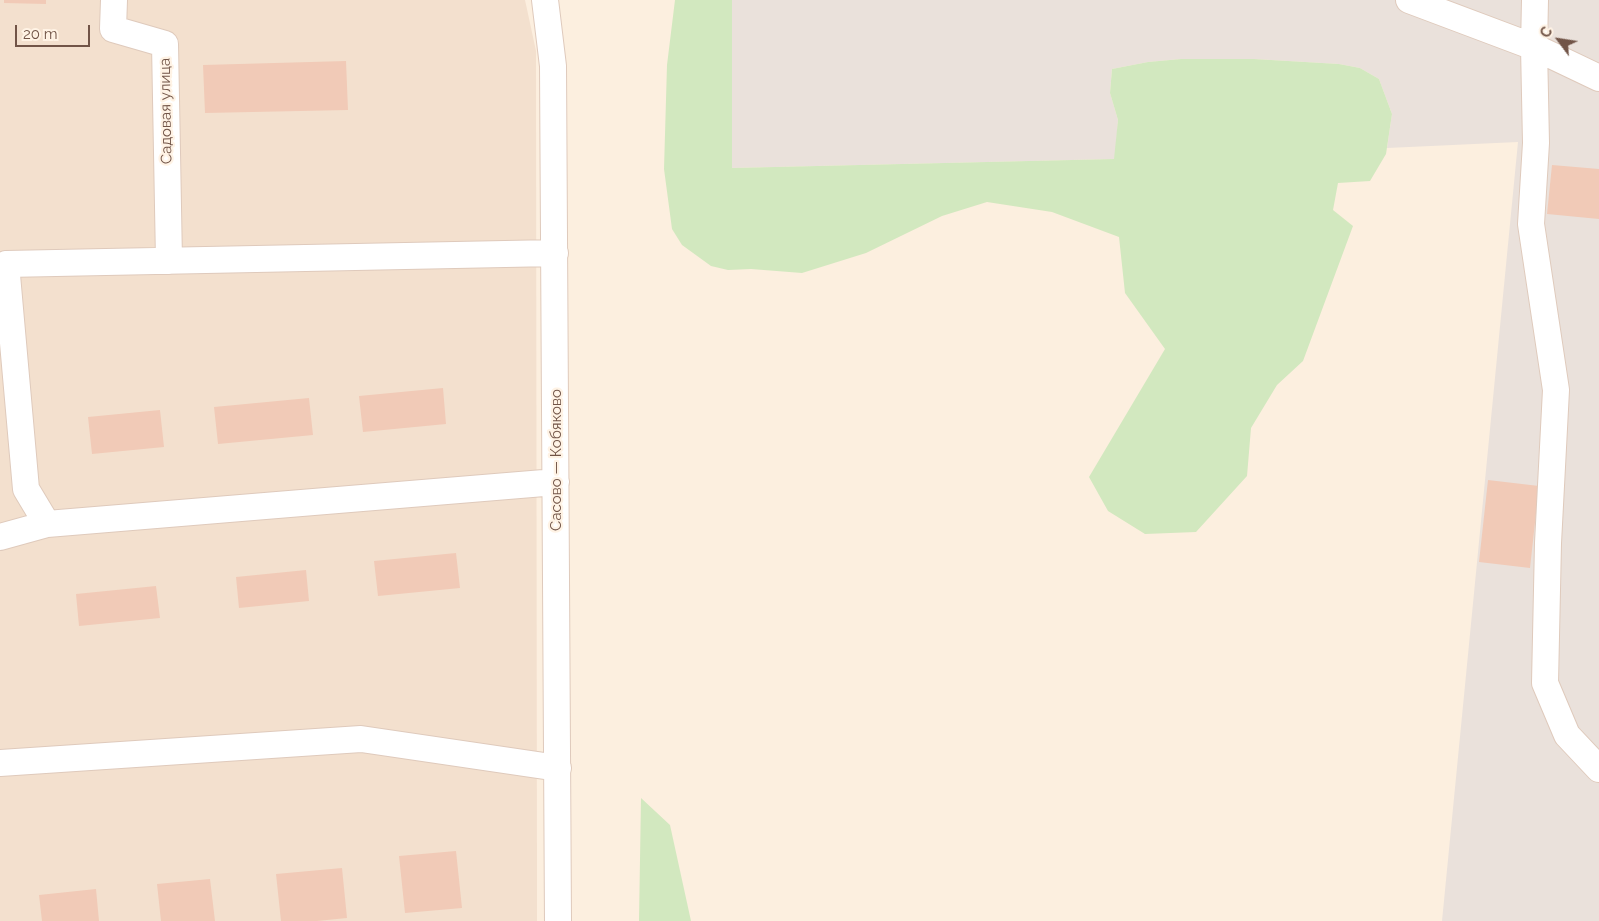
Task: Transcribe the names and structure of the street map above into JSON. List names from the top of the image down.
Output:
{
  "streets": {
    "street": ["Садовая улица", "Сасово — Кобяково"]
  },
  "scale_bar": "20 m",
  "north": "top left"
}
